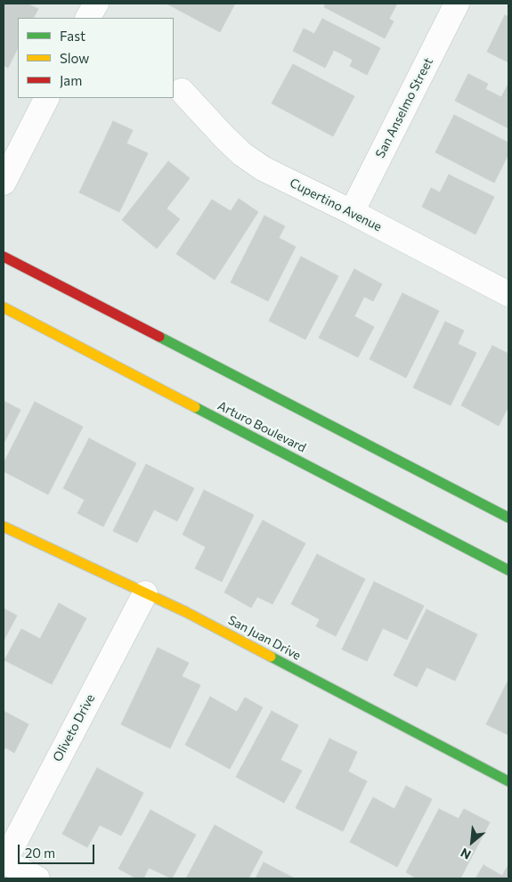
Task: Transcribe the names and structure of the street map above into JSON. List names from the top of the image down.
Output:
{
  "streets": {
    "street": [
      "San Anselmo Street",
      "Cupertino Avenue",
      "Arturo Boulevard",
      "San Juan Drive",
      "Oliveto Drive"
    ]
  },
  "crossings": [
    ["San Anselmo Street", "Cupertino Avenue"],
    ["San Juan Drive", "Oliveto Drive"]
  ],
  "legend": ["Fast", "Slow", "Jam"],
  "scale_bar": "20 m",
  "north": "bottom left"
}
